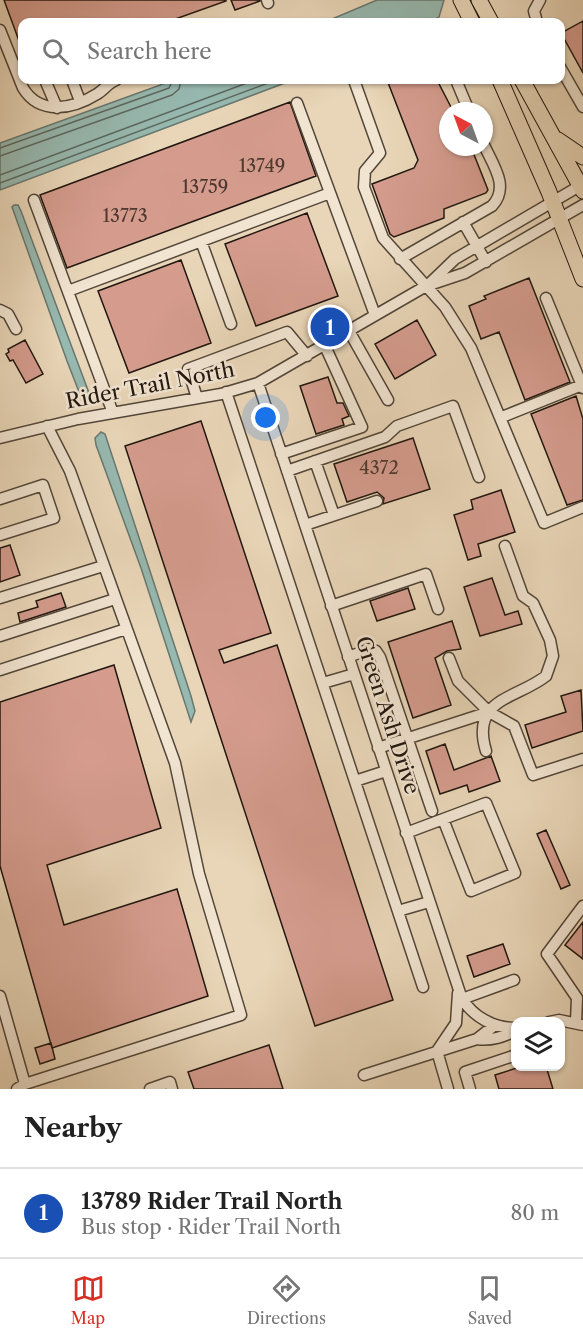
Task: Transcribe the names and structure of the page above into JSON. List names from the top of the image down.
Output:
{
  "streets": {
    "street": ["Rider Trail North", "Green Ash Drive"]
  },
  "crossings": [
    ["Rider Trail North", "Green Ash Drive"]
  ],
  "house_numbers": [
    "13749",
    "13759",
    "13773",
    "4372"
  ],
  "north": "top left",
  "page": {
    "search": "Search here",
    "pins": "1",
    "heading": "Nearby",
    "list": [
      {
        "mark": "1",
        "name": "13789 Rider Trail North",
        "note": "Bus stop · Rider Trail North",
        "value": "80 m"
      }
    ],
    "nav": ["Map", "Directions", "Saved"]
  }
}
